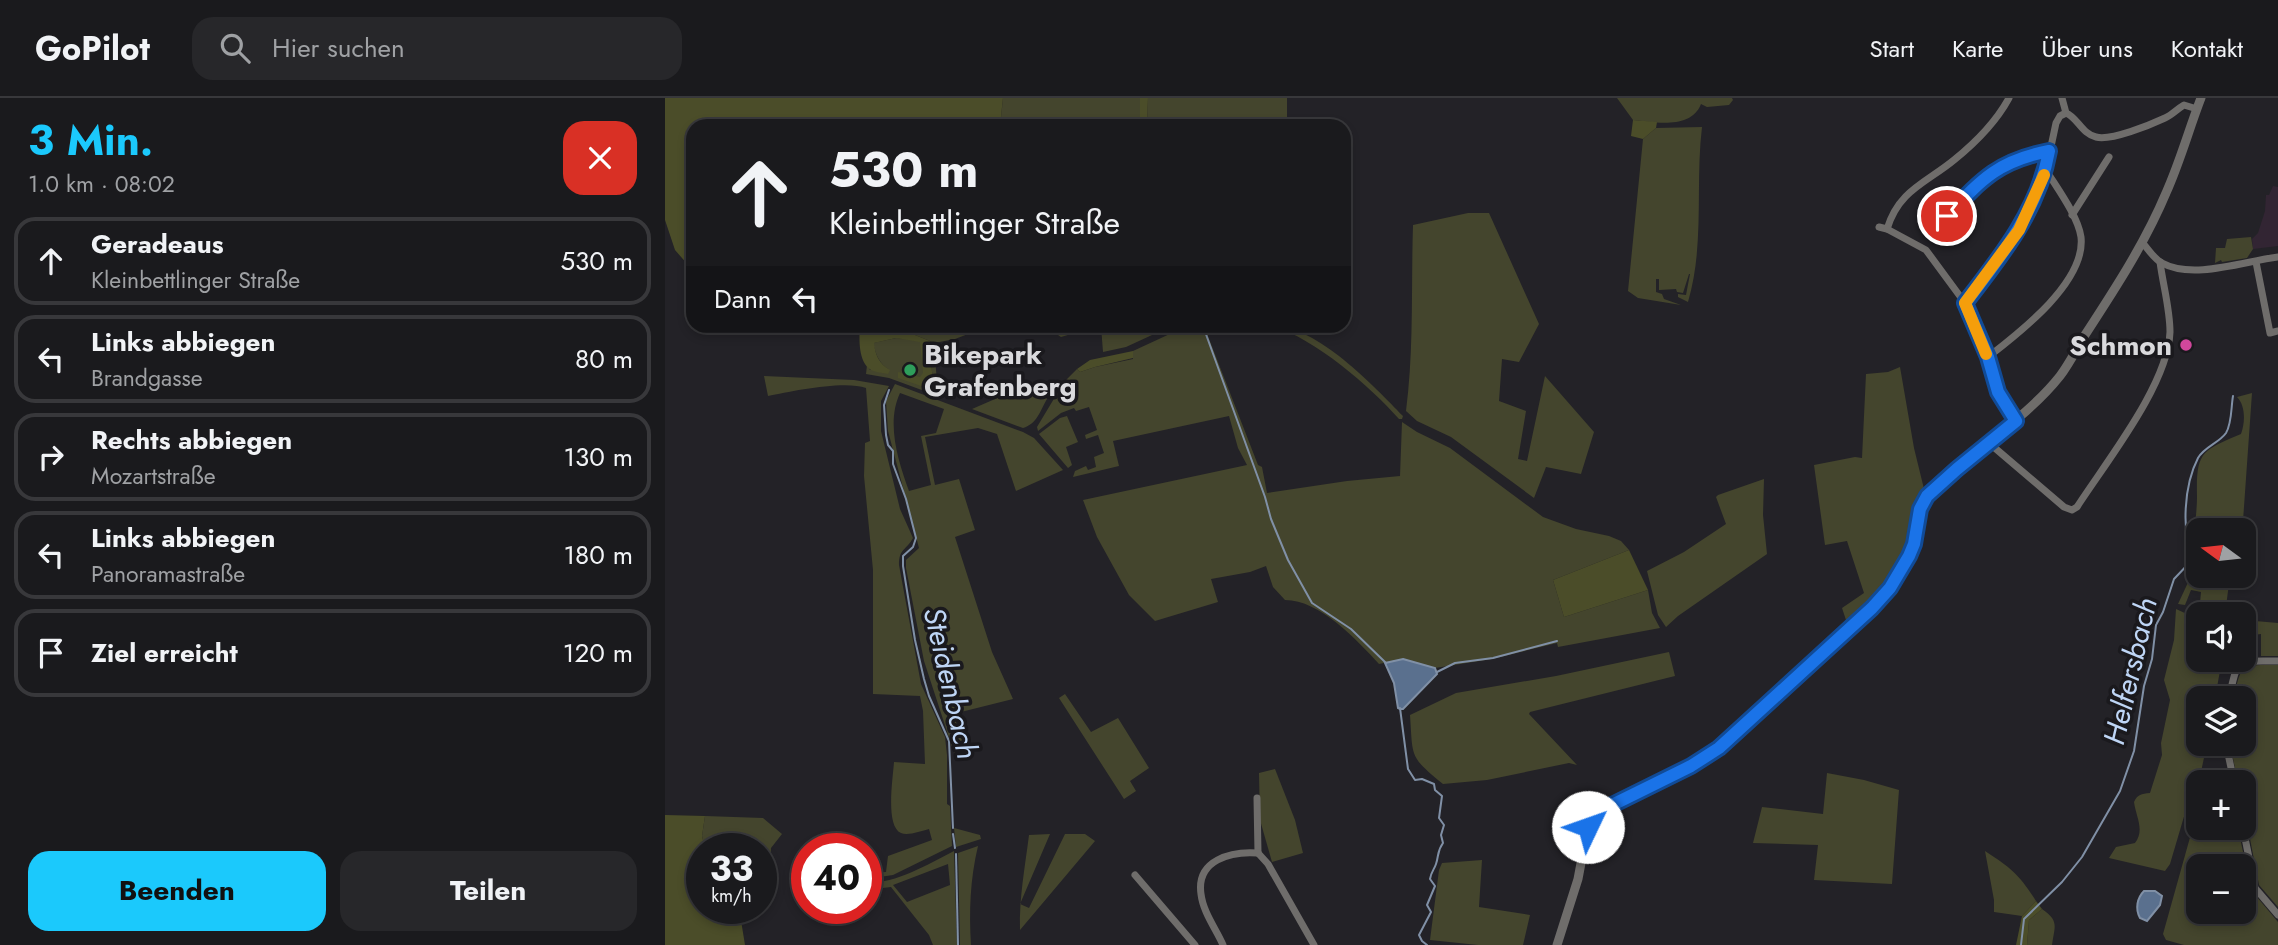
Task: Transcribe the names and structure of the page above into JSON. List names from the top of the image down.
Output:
{
  "water": ["Helfersbach", "Steidenbach"],
  "places": ["Schmon", "Bikepark Grafenberg"],
  "north": "left",
  "page": {
    "header": "GoPilot",
    "search": "Hier suchen",
    "nav": [
      "Start",
      "Karte",
      "Über uns",
      "Kontakt"
    ],
    "heading": ["3 Min.", "1.0 km · 08:02"],
    "turn": ["530 m", "Kleinbettlinger Straße"],
    "list": [
      {
        "name": "Geradeaus",
        "note": "Kleinbettlinger Straße",
        "value": "530 m"
      },
      {
        "name": "Links abbiegen",
        "note": "Brandgasse",
        "value": "80 m"
      },
      {
        "name": "Rechts abbiegen",
        "note": "Mozartstraße",
        "value": "130 m"
      },
      {
        "name": "Links abbiegen",
        "note": "Panoramastraße",
        "value": "180 m"
      },
      {
        "name": "Ziel erreicht",
        "value": "120 m"
      }
    ],
    "then": "Dann",
    "map_buttons": ["+", "−"],
    "speed": "33 km/h",
    "limit": "40",
    "buttons": ["Beenden", "Teilen"]
  }
}
